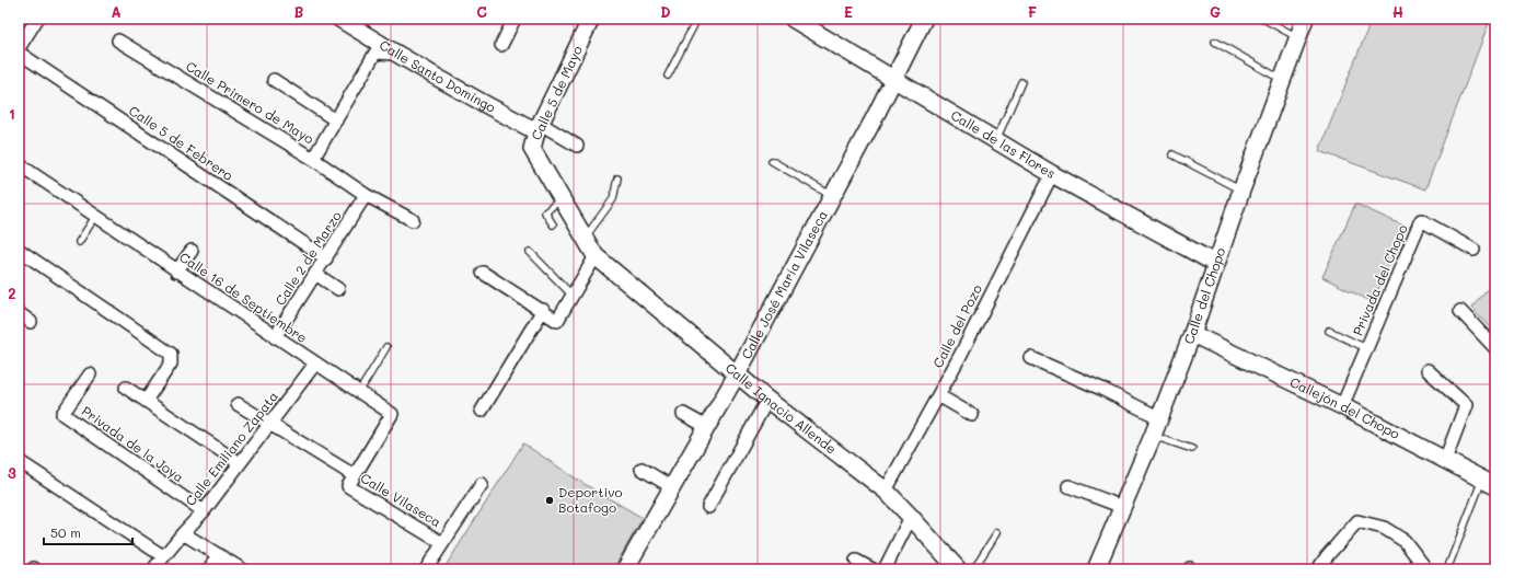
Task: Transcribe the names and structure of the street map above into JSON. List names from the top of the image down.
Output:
{
  "streets": {
    "street": [
      "Calle Santo Domingo",
      "Calle 5 de Mayo",
      "Calle Primero de Mayo",
      "Calle 5 de Febrero",
      "Calle de las Flores",
      "Calle 2 de Marzo",
      "Privada del Chopo",
      "Calle José María Vilaseca",
      "Calle del Chopo",
      "Calle 16 de Septiembre",
      "Calle del Pozo",
      "Calle Ignacio Allende",
      "Callejón del Chopo",
      "Privada de la Joya",
      "Calle Emiliano Zapata",
      "Calle Vilaseca"
    ]
  },
  "crossings": [
    ["Calle Santo Domingo", "Calle 5 de Mayo"],
    ["Calle 5 de Mayo", "Calle Ignacio Allende"],
    ["Calle Primero de Mayo", "Calle 2 de Marzo"],
    ["Calle 5 de Febrero", "Calle 2 de Marzo"],
    ["Calle de las Flores", "Calle José María Vilaseca"],
    ["Calle de las Flores", "Calle del Chopo"],
    ["Calle de las Flores", "Calle del Pozo"],
    ["Calle 2 de Marzo", "Calle 16 de Septiembre"],
    ["Privada del Chopo", "Callejón del Chopo"],
    ["Calle José María Vilaseca", "Calle Ignacio Allende"],
    ["Calle del Chopo", "Callejón del Chopo"],
    ["Calle 16 de Septiembre", "Calle Emiliano Zapata"],
    ["Calle 16 de Septiembre", "Calle Vilaseca"],
    ["Calle del Pozo", "Calle Ignacio Allende"],
    ["Privada de la Joya", "Calle Emiliano Zapata"],
    ["Calle Emiliano Zapata", "Calle Vilaseca"]
  ],
  "places": ["Deportivo Botafogo"],
  "scale_bar": "50 m",
  "grid": {
    "columns": [
      "A",
      "B",
      "C",
      "D",
      "E",
      "F",
      "G",
      "H"
    ],
    "rows": ["1", "2", "3"]
  }
}
